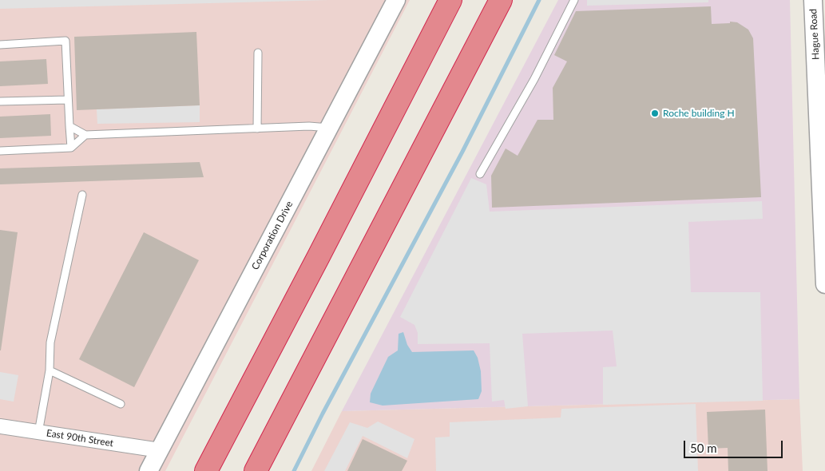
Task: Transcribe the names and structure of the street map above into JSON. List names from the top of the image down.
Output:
{
  "streets": {
    "street": ["Hague Road", "Corporation Drive", "East 90th Street"]
  },
  "crossings": [
    ["Corporation Drive", "East 90th Street"]
  ],
  "places": ["Roche building H"],
  "scale_bar": "50 m"
}
